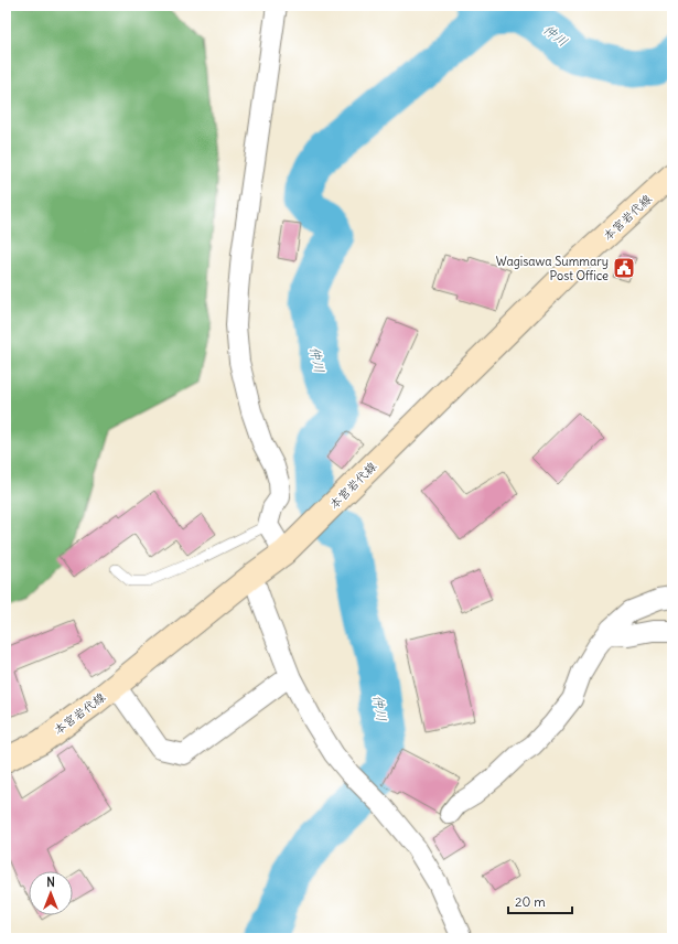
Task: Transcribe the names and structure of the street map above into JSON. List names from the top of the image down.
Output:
{
  "streets": {
    "main road": ["本宮岩代線"]
  },
  "water": ["仲川"],
  "places": {
    "public building": ["Wagisawa Summary Post Office"]
  },
  "scale_bar": "20 m",
  "north": "top"
}
